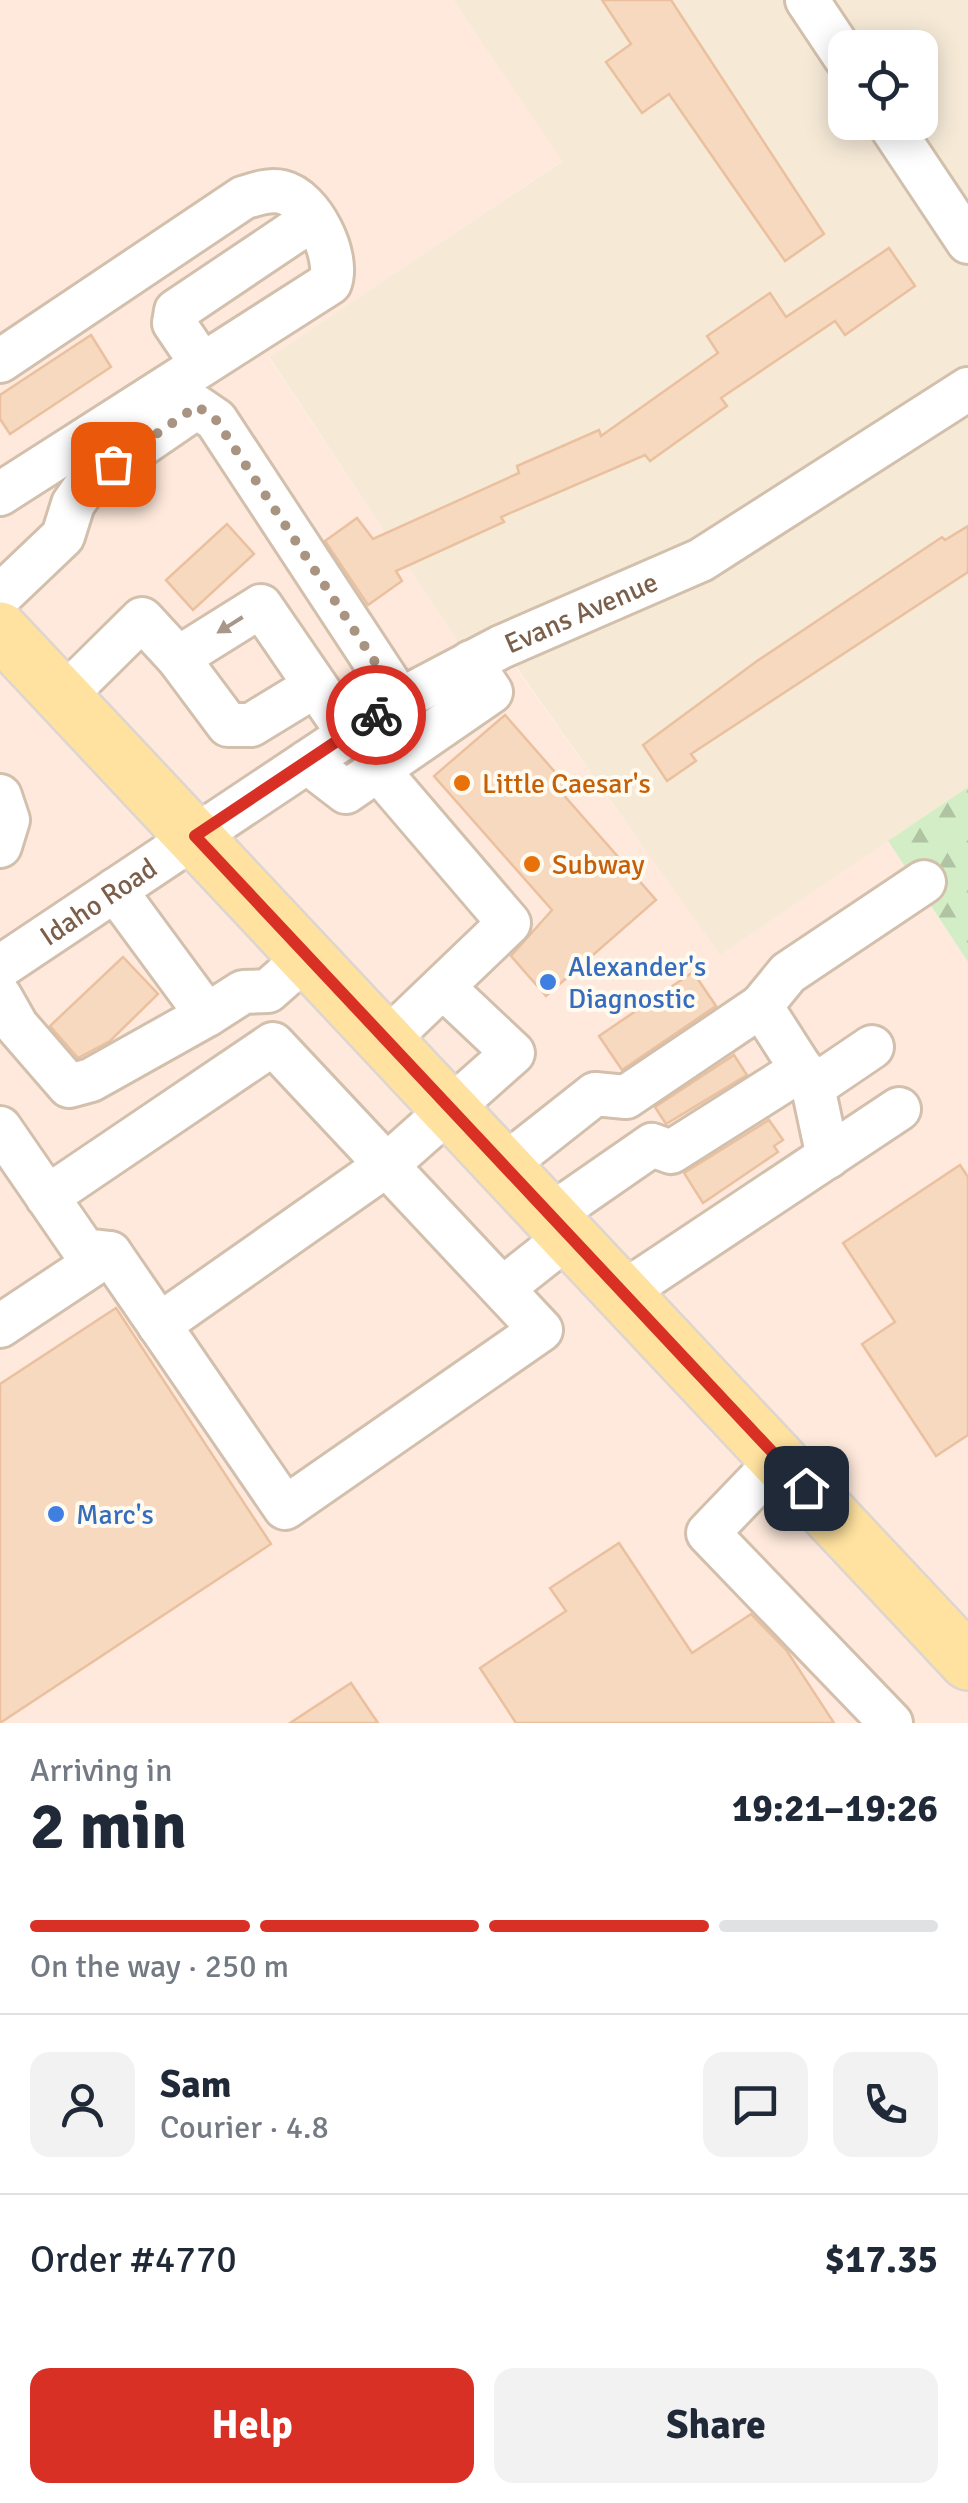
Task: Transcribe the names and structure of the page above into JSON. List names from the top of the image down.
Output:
{
  "streets": {
    "street": ["Evans Avenue", "Idaho Road"]
  },
  "crossings": [
    ["Evans Avenue", "Idaho Road"]
  ],
  "places": [
    "Little Caesar's",
    "Subway",
    "Alexander's Diagnostic",
    "Marc's"
  ],
  "page": {
    "heading": ["2 min", "Arriving in", "19:21–19:26"],
    "panel": [
      "Sam",
      "Courier · 4.8",
      "Order #4770",
      "$17.35"
    ],
    "bar": "On the way · 250 m",
    "buttons": ["Help", "Share"]
  }
}
